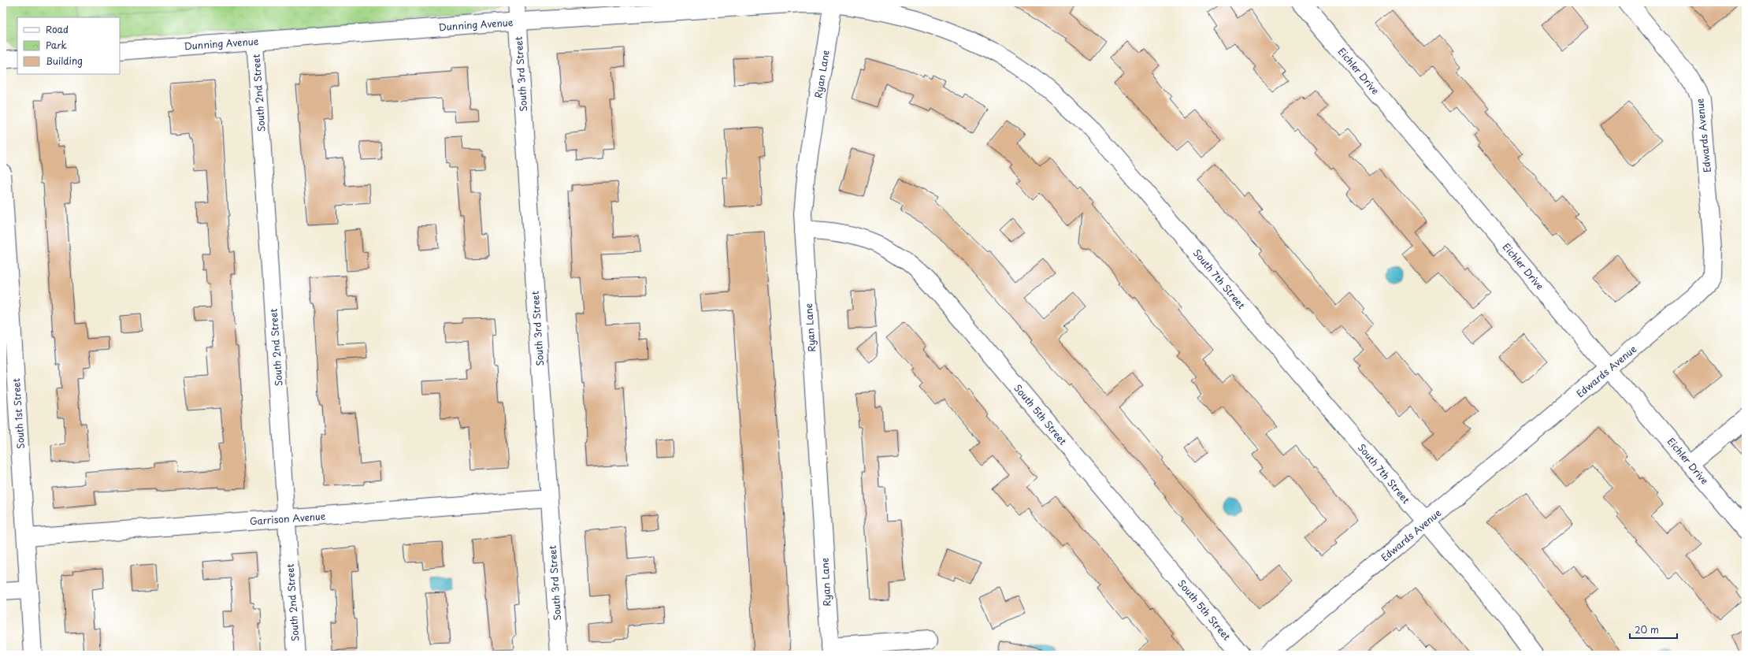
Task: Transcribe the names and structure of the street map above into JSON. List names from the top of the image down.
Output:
{
  "streets": {
    "street": [
      "Dunning Avenue",
      "Eichler Drive",
      "South 3rd Street",
      "Ryan Lane",
      "South 2nd Street",
      "Edwards Avenue",
      "South 7th Street",
      "South 1st Street",
      "South 5th Street",
      "Garrison Avenue"
    ]
  },
  "crossings": [
    ["Dunning Avenue", "South 3rd Street"],
    ["Dunning Avenue", "Ryan Lane"],
    ["Dunning Avenue", "South 2nd Street"],
    ["Dunning Avenue", "South 7th Street"],
    ["Eichler Drive", "Edwards Avenue"],
    ["South 3rd Street", "Garrison Avenue"],
    ["Ryan Lane", "South 7th Street"],
    ["Ryan Lane", "South 5th Street"],
    ["South 2nd Street", "Garrison Avenue"],
    ["Edwards Avenue", "South 7th Street"],
    ["South 1st Street", "Garrison Avenue"]
  ],
  "legend": ["Road", "Park", "Building"],
  "scale_bar": "20 m"
}
